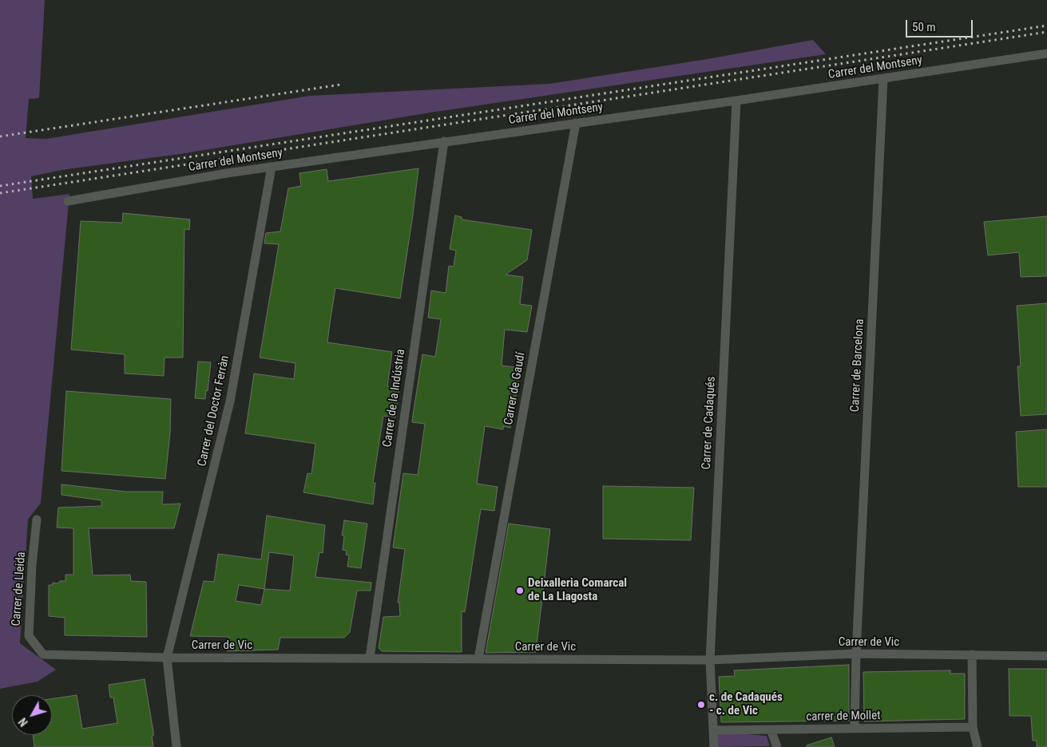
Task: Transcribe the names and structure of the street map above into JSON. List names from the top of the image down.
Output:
{
  "streets": {
    "street": [
      "Carrer del Montseny",
      "Carrer de Barcelona",
      "Carrer de Gaudí",
      "Carrer de la Indústria",
      "Carrer del Doctor Ferràn",
      "Carrer de Cadaqués",
      "Carrer de Lleida",
      "Carrer de Vic",
      "carrer de Mollet"
    ]
  },
  "crossings": [
    ["Carrer del Montseny", "Carrer de Barcelona"],
    ["Carrer del Montseny", "Carrer de Gaudí"],
    ["Carrer del Montseny", "Carrer de la Indústria"],
    ["Carrer del Montseny", "Carrer del Doctor Ferràn"],
    ["Carrer del Montseny", "Carrer de Cadaqués"],
    ["Carrer de Barcelona", "Carrer de Vic"],
    ["Carrer de Barcelona", "carrer de Mollet"],
    ["Carrer de Gaudí", "Carrer de Vic"],
    ["Carrer de la Indústria", "Carrer de Vic"],
    ["Carrer del Doctor Ferràn", "Carrer de Vic"],
    ["Carrer de Cadaqués", "Carrer de Vic"],
    ["Carrer de Cadaqués", "carrer de Mollet"],
    ["Carrer de Lleida", "Carrer de Vic"]
  ],
  "places": ["Deixalleria Comarcal de La Llagosta", "c. de Cadaqués - c. de Vic"],
  "scale_bar": "50 m",
  "north": "bottom left"
}
